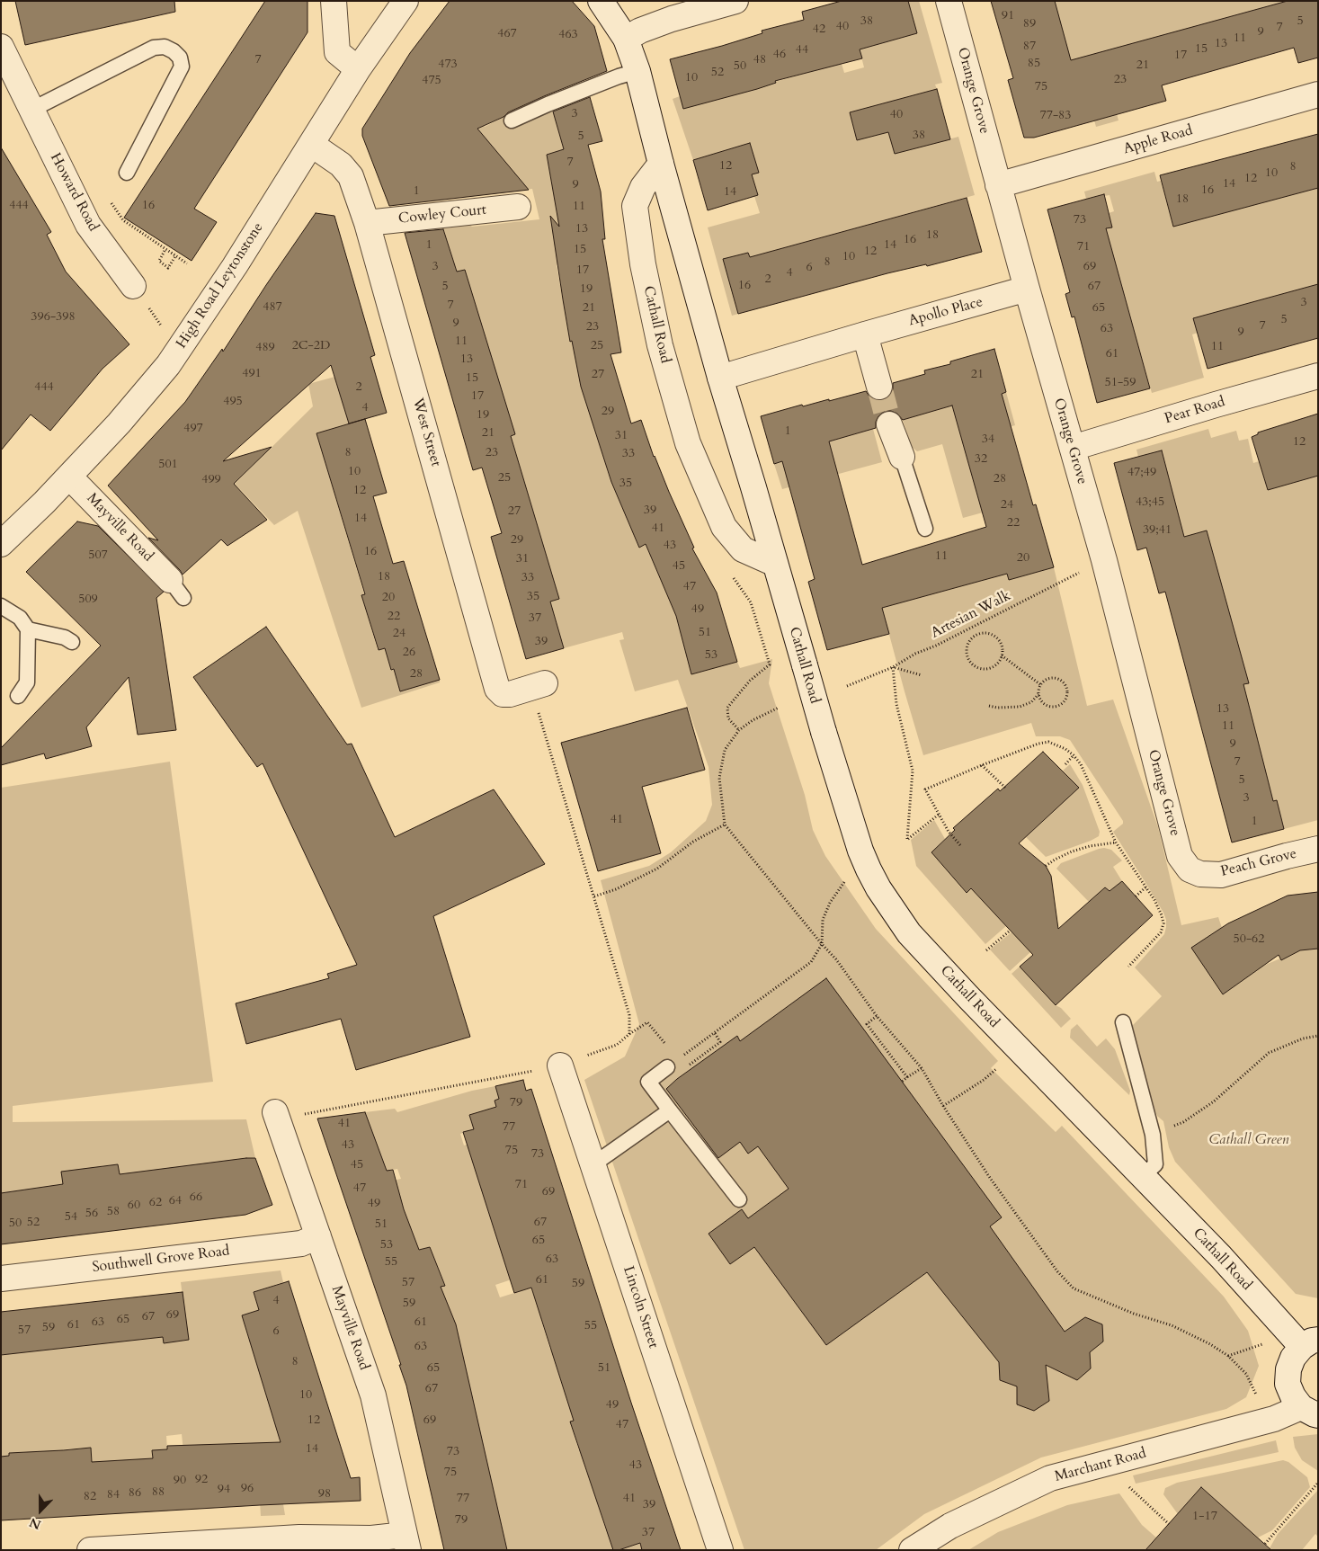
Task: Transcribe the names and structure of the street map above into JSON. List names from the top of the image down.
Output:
{
  "streets": {
    "street": [
      "Orange Grove",
      "Apple Road",
      "Howard Road",
      "Cowley Court",
      "High Road Leytonstone",
      "Apollo Place",
      "Cathall Road",
      "Pear Road",
      "West Street",
      "Mayville Road",
      "Peach Grove",
      "Southwell Grove Road",
      "Lincoln Street",
      "Marchant Road"
    ],
    "path": ["Artesian Walk"]
  },
  "crossings": [
    ["Orange Grove", "Apple Road"],
    ["Orange Grove", "Apollo Place"],
    ["Orange Grove", "Pear Road"],
    ["Orange Grove", "Artesian Walk"],
    ["Orange Grove", "Peach Grove"],
    ["Cowley Court", "West Street"],
    ["High Road Leytonstone", "West Street"],
    ["High Road Leytonstone", "Mayville Road"],
    ["Apollo Place", "Cathall Road"],
    ["Cathall Road", "Marchant Road"],
    ["Mayville Road", "Southwell Grove Road"]
  ],
  "parks": ["Cathall Green"],
  "house_numbers": [
    "91",
    "38",
    "5",
    "89",
    "40",
    "7",
    "42",
    "9",
    "467",
    "463",
    "11",
    "13",
    "87",
    "15",
    "44",
    "46",
    "17",
    "7",
    "48",
    "85",
    "473",
    "21",
    "50",
    "52",
    "10",
    "23",
    "475",
    "75",
    "3",
    "40",
    "77-83",
    "38",
    "5",
    "7",
    "12",
    "8",
    "10",
    "12",
    "14",
    "9",
    "16",
    "1",
    "14",
    "18",
    "444",
    "16",
    "11",
    "73",
    "13",
    "18",
    "16",
    "1",
    "14",
    "71",
    "15",
    "12",
    "10",
    "8",
    "3",
    "69",
    "6",
    "17",
    "4",
    "2",
    "16",
    "5",
    "67",
    "19",
    "3",
    "7",
    "487",
    "21",
    "65",
    "396-398",
    "5",
    "9",
    "7",
    "23",
    "63",
    "9",
    "11",
    "2C-2D",
    "25",
    "11",
    "489",
    "61",
    "13",
    "491",
    "27",
    "21",
    "15",
    "51-59",
    "444",
    "2",
    "17",
    "495",
    "4",
    "29",
    "19",
    "497",
    "1",
    "21",
    "31",
    "34",
    "12",
    "8",
    "23",
    "33",
    "32",
    "501",
    "10",
    "47;49",
    "25",
    "28",
    "499",
    "35",
    "12",
    "43;45",
    "24",
    "39",
    "27",
    "14",
    "22",
    "41",
    "39;41",
    "29",
    "43",
    "16",
    "507",
    "11",
    "20",
    "31",
    "45",
    "18",
    "33",
    "47",
    "35",
    "20",
    "509",
    "49",
    "22",
    "37",
    "51",
    "24",
    "39",
    "26",
    "53",
    "28",
    "13",
    "11",
    "9",
    "7",
    "5",
    "3",
    "41",
    "1",
    "50-62",
    "79",
    "41",
    "77",
    "43",
    "75",
    "73",
    "45",
    "71",
    "47",
    "69",
    "66",
    "64",
    "62",
    "49",
    "60",
    "58",
    "56",
    "54",
    "52",
    "67",
    "50",
    "51",
    "65",
    "53",
    "63",
    "55",
    "61",
    "57",
    "59",
    "4",
    "59",
    "69",
    "67",
    "65",
    "63",
    "61",
    "61",
    "55",
    "59",
    "57",
    "6",
    "63",
    "8",
    "65",
    "51",
    "67",
    "10",
    "49",
    "12",
    "69",
    "47",
    "14",
    "73",
    "43",
    "75",
    "92",
    "90",
    "96",
    "94",
    "88",
    "86",
    "98",
    "84",
    "82",
    "77",
    "41",
    "39",
    "1-17",
    "79",
    "37"
  ],
  "north": "bottom"
}
